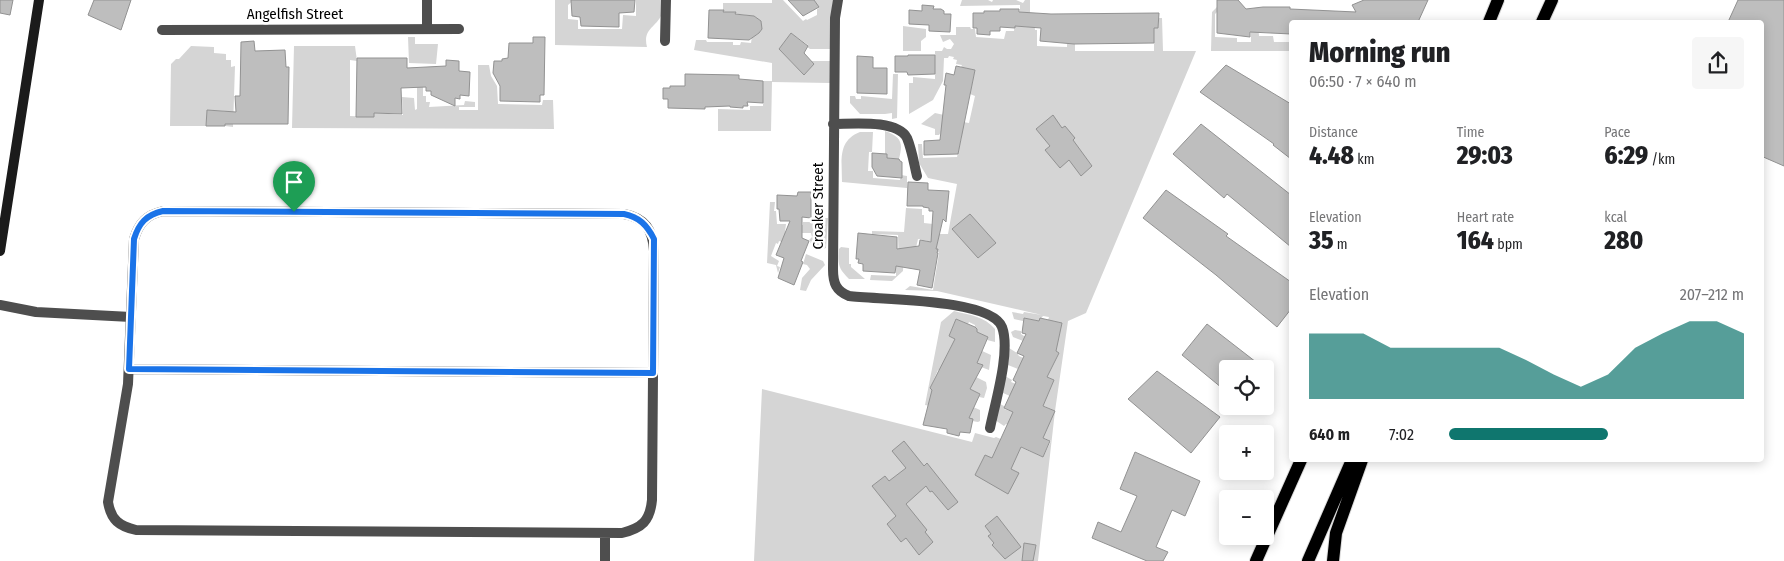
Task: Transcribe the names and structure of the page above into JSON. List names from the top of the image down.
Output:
{
  "streets": {
    "street": ["Angelfish Street", "Croaker Street"]
  },
  "page": {
    "heading": ["Morning run", "06:50 · 7 × 640 m"],
    "stats": [
      ["Distance", "4.48 km"],
      ["Time", "29:03"],
      ["Pace", "6:29 /km"],
      ["Elevation", "35 m"],
      ["Heart rate", "164 bpm"],
      ["kcal", "280"]
    ],
    "chart": ["Elevation", "207–212 m"],
    "map_buttons": ["+", "−"],
    "list": [
      {
        "name": "640 m",
        "note": "7:02"
      }
    ]
  }
}
